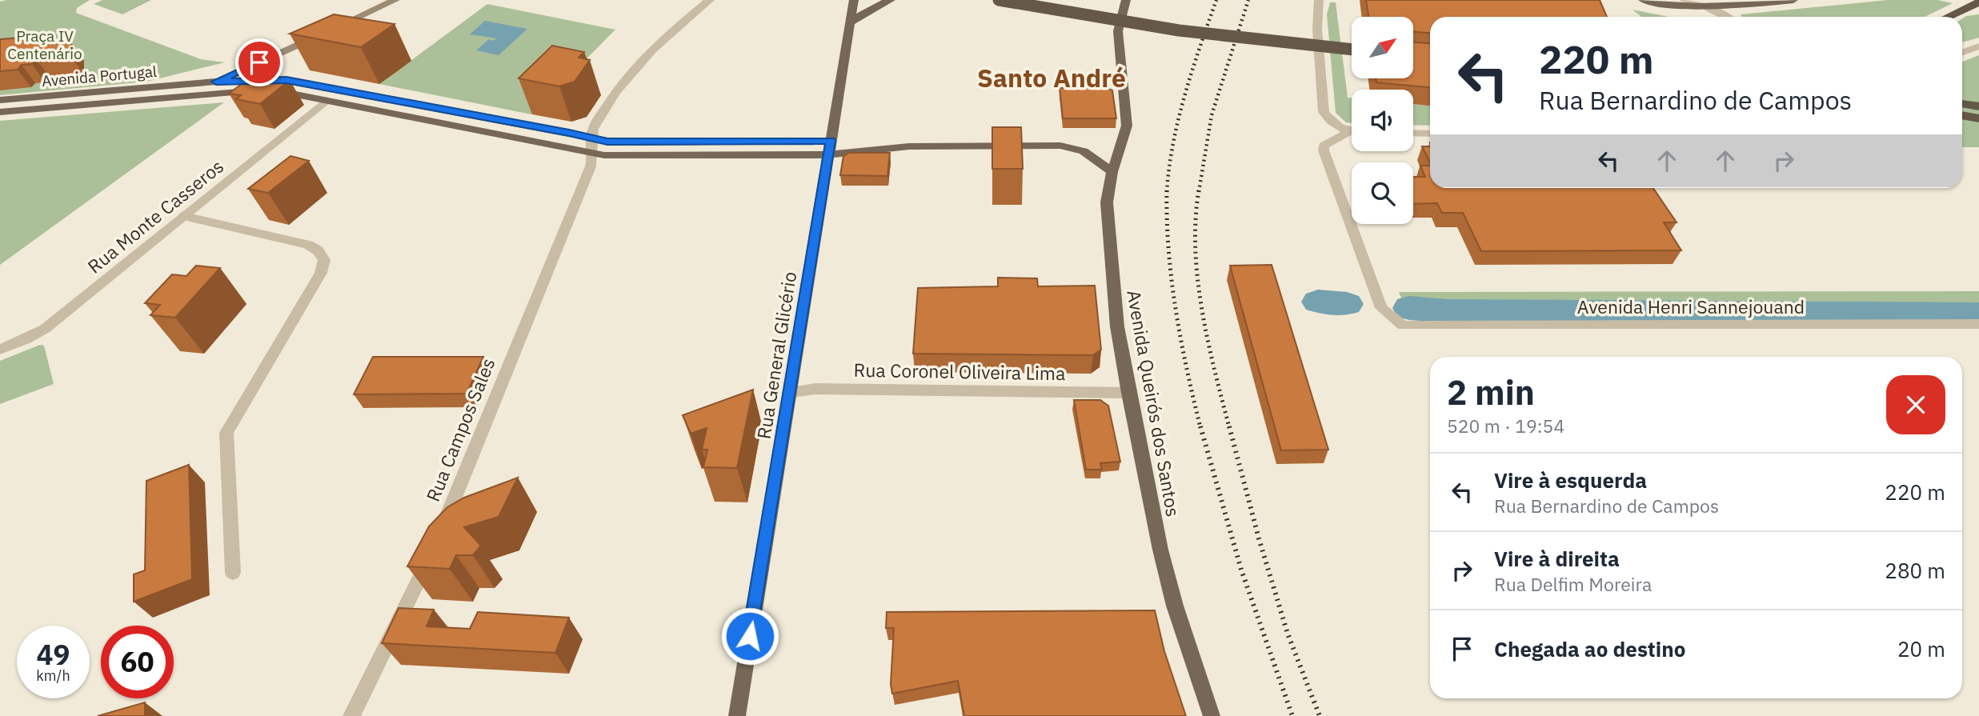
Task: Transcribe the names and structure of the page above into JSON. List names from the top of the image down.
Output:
{
  "streets": {
    "main road": ["Avenida Portugal", "Rua General Glicério", "Avenida Queirós dos Santos"],
    "street": [
      "Rua Monte Casseros",
      "Avenida Henri Sannejouand",
      "Rua Coronel Oliveira Lima",
      "Rua Campos Sales"
    ]
  },
  "crossings": [
    ["Avenida Portugal", "Rua Monte Casseros"],
    ["Avenida Portugal", "Rua General Glicério"],
    ["Avenida Portugal", "Rua Campos Sales"],
    ["Rua General Glicério", "Rua Coronel Oliveira Lima"],
    ["Rua Coronel Oliveira Lima", "Avenida Queirós dos Santos"]
  ],
  "districts": ["Santo André"],
  "parks": ["Praça IV Centenário"],
  "north": "top right",
  "page": {
    "turn": ["220 m", "Rua Bernardino de Campos"],
    "heading": ["2 min", "520 m · 19:54"],
    "list": [
      {
        "name": "Vire à esquerda",
        "note": "Rua Bernardino de Campos",
        "value": "220 m"
      },
      {
        "name": "Vire à direita",
        "note": "Rua Delfim Moreira",
        "value": "280 m"
      },
      {
        "name": "Chegada ao destino",
        "value": "20 m"
      }
    ],
    "speed": "49 km/h",
    "limit": "60"
  }
}
